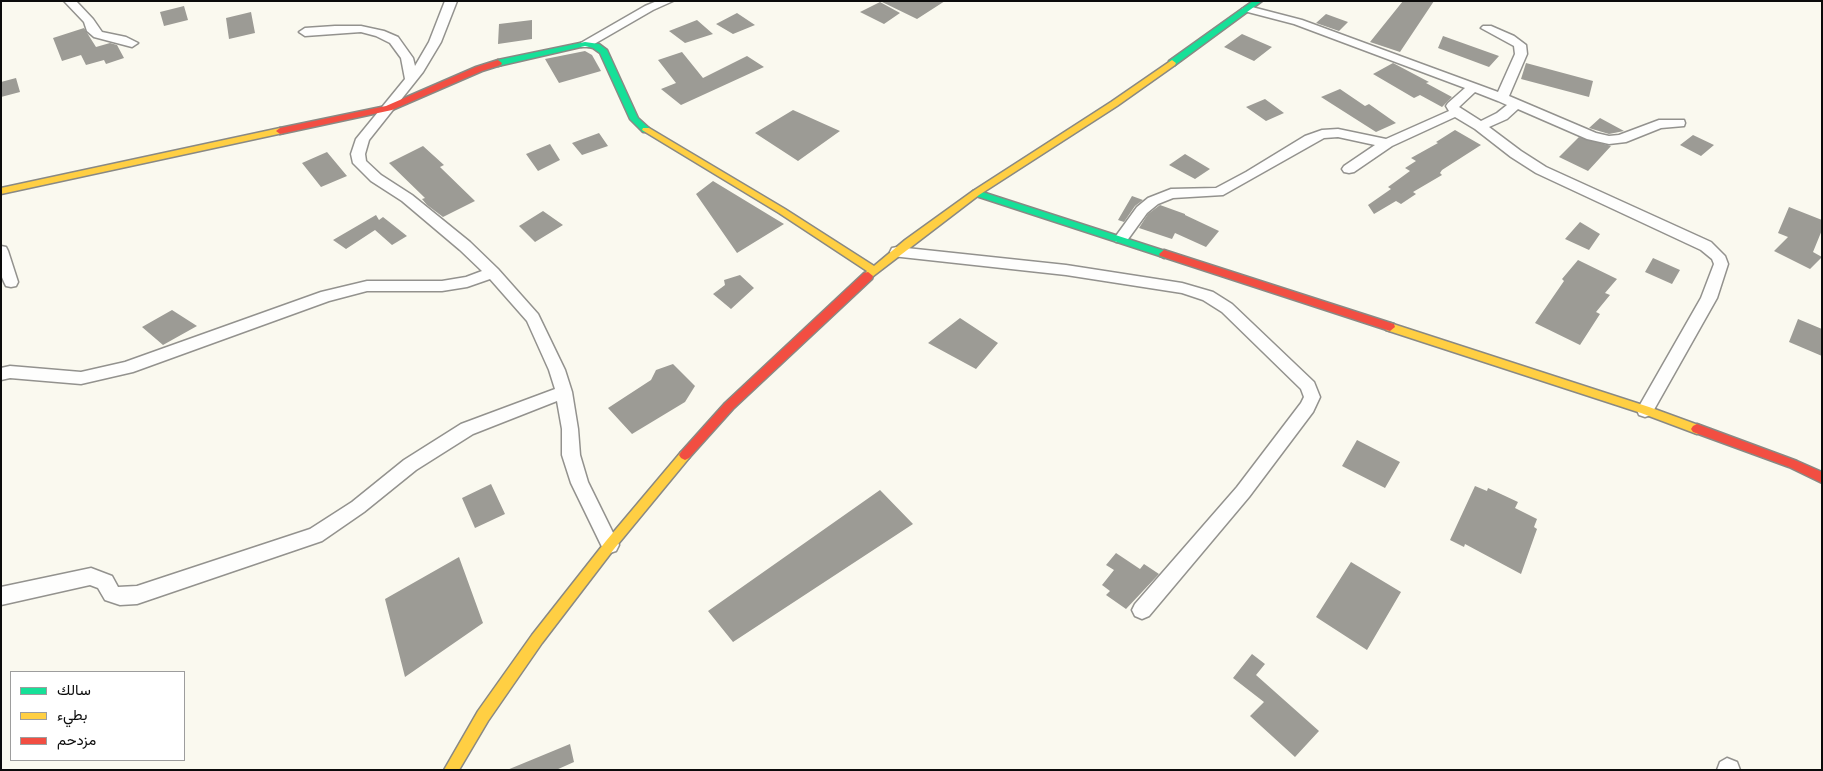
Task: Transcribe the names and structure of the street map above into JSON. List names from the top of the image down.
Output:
{
  "legend": ["سالك", "بطيء", "مزدحم"]
}
